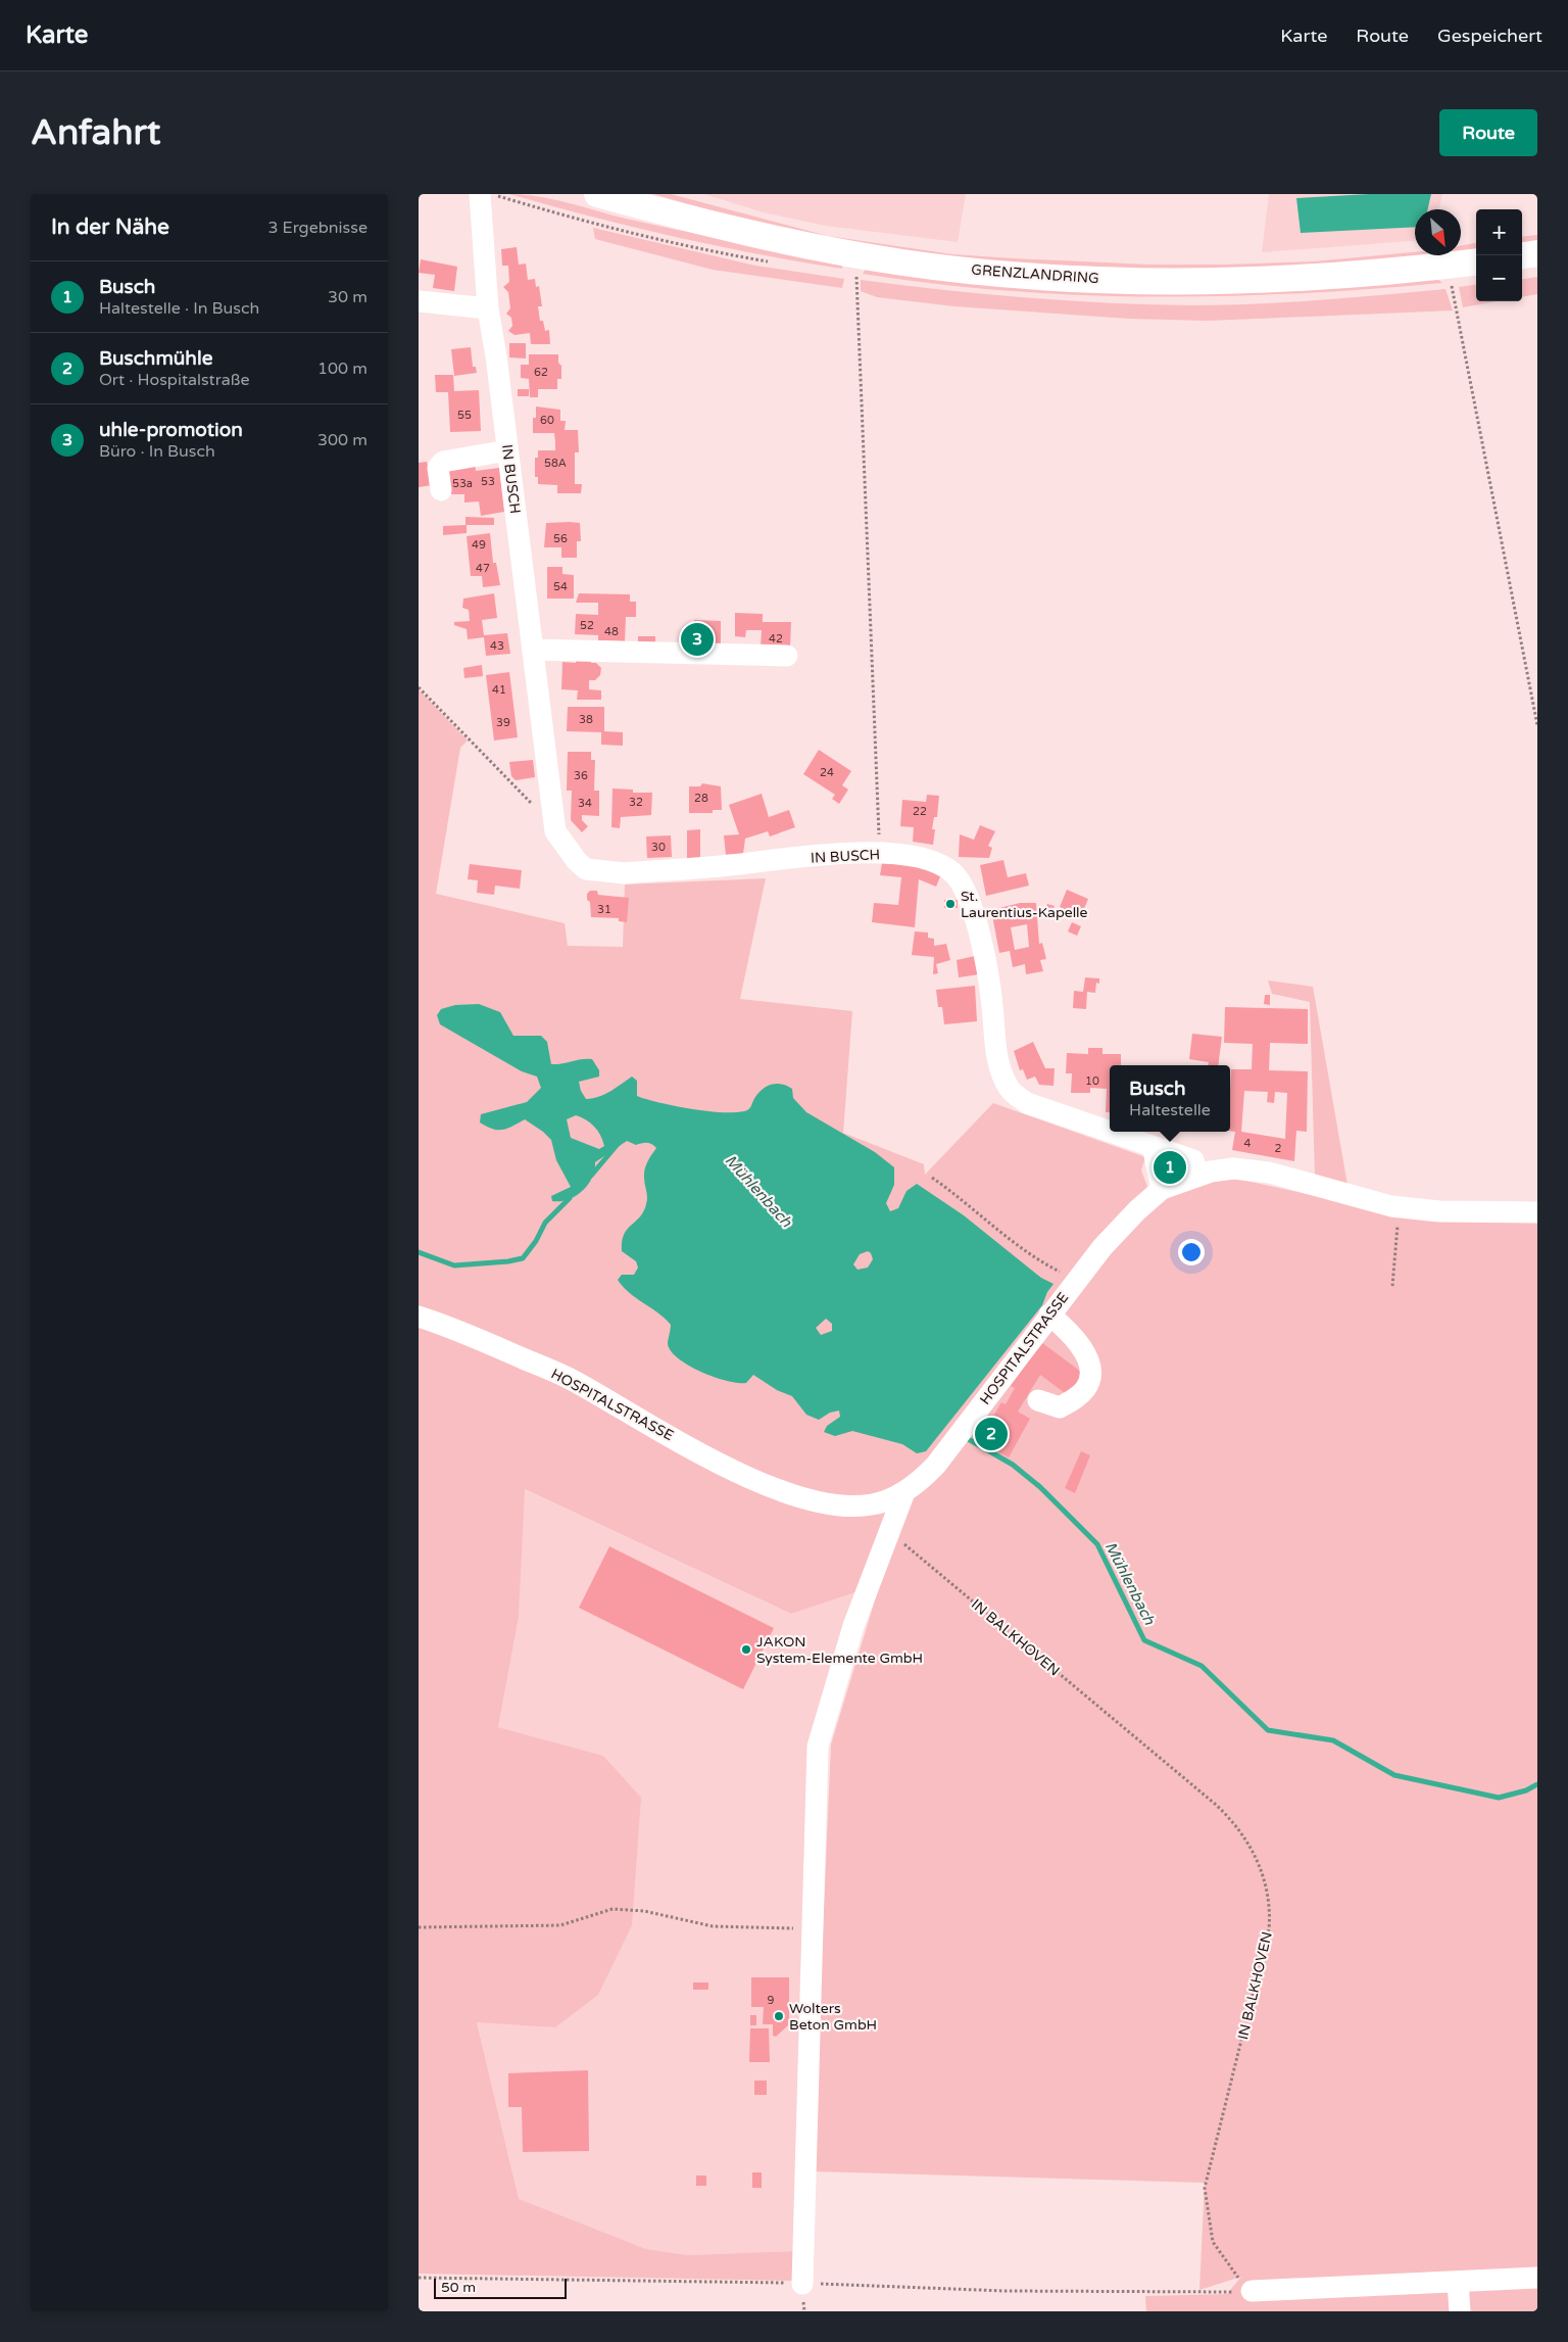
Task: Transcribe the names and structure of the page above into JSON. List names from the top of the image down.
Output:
{
  "streets": {
    "main road": ["GRENZLANDRING"],
    "street": ["IN BUSCH", "HOSPITALSTRASSE"],
    "path": ["IN BALKHOVEN"]
  },
  "crossings": [
    ["IN BUSCH", "HOSPITALSTRASSE"]
  ],
  "water": ["Mühlenbach"],
  "places": ["St. Laurentius-Kapelle", "JAKON System-Elemente GmbH", "Wolters Beton GmbH"],
  "house_numbers": [
    "62",
    "55",
    "60",
    "58A",
    "53",
    "53a",
    "56",
    "49",
    "47",
    "54",
    "52",
    "48",
    "42",
    "43",
    "41",
    "38",
    "39",
    "24",
    "36",
    "28",
    "32",
    "34",
    "22",
    "30",
    "31",
    "10",
    "4",
    "2",
    "9"
  ],
  "scale_bar": "50 m",
  "north": "bottom right",
  "page": {
    "header": "Karte",
    "nav": ["Karte", "Route", "Gespeichert"],
    "buttons": "Route",
    "title": "Anfahrt",
    "heading": ["In der Nähe", "3 Ergebnisse"],
    "map_buttons": ["+", "−"],
    "list": [
      {
        "mark": "1",
        "name": "Busch",
        "note": "Haltestelle · In Busch",
        "value": "30 m"
      },
      {
        "mark": "2",
        "name": "Buschmühle",
        "note": "Ort · Hospitalstraße",
        "value": "100 m"
      },
      {
        "mark": "3",
        "name": "uhle-promotion",
        "note": "Büro · In Busch",
        "value": "300 m"
      }
    ],
    "pins": ["3", "1", "2"],
    "popup": ["Busch", "Haltestelle"],
    "scale": "50 m"
  }
}
